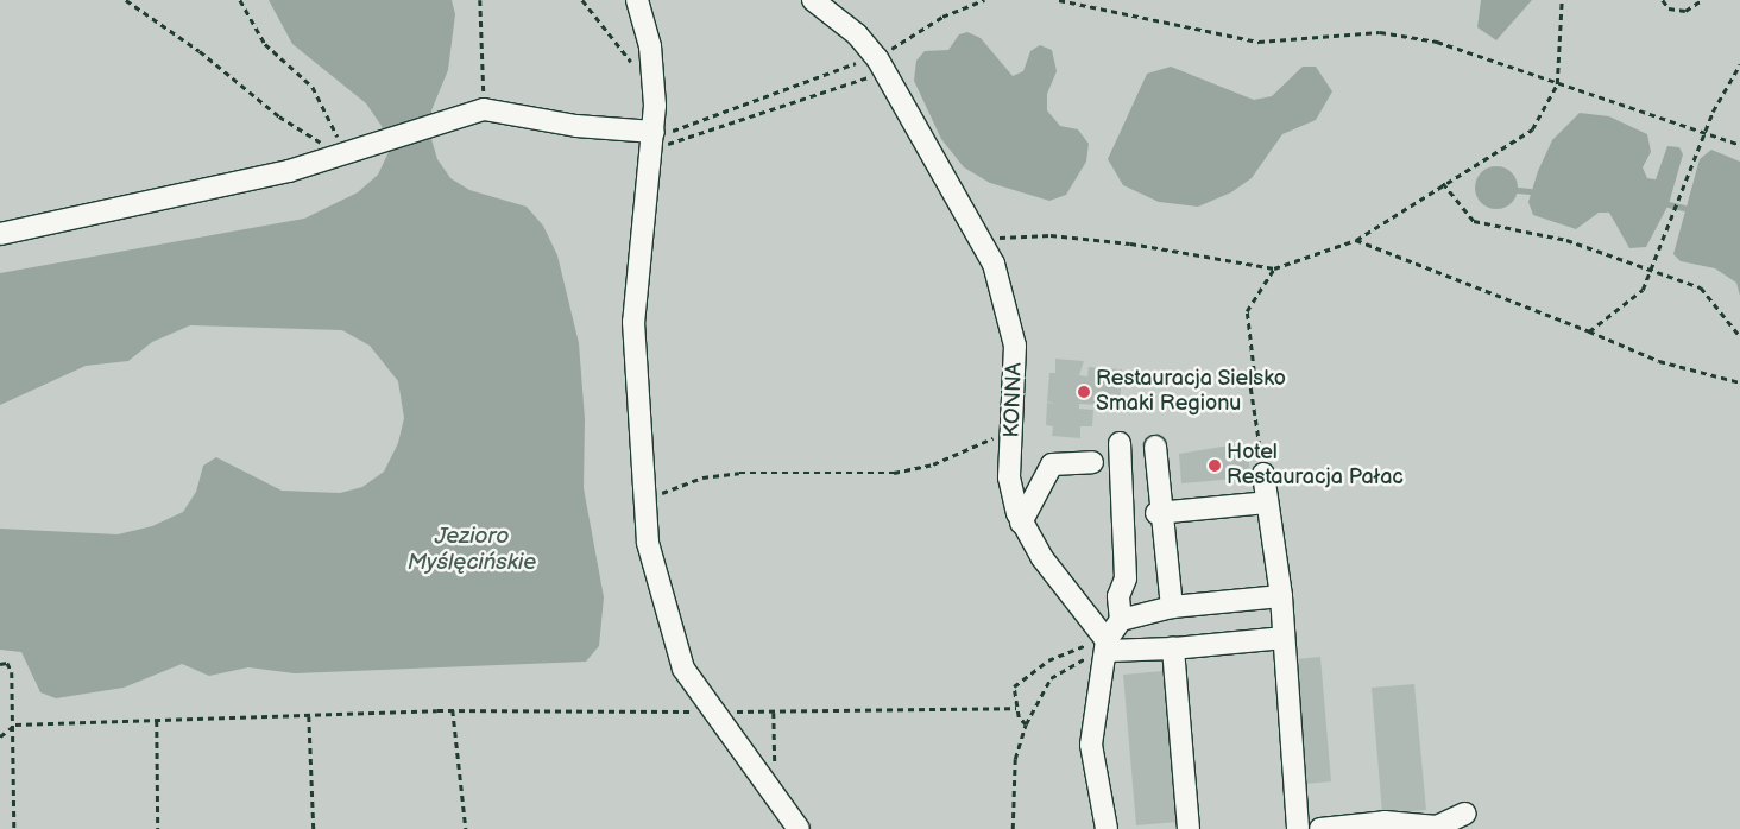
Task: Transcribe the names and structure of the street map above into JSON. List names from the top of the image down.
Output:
{
  "streets": {
    "street": ["KONNA"]
  },
  "water": ["Jezioro Myślęcińskie"],
  "places": ["Restauracja Sielsko Smaki Regionu", "Hotel Restauracja Pałac"]
}
